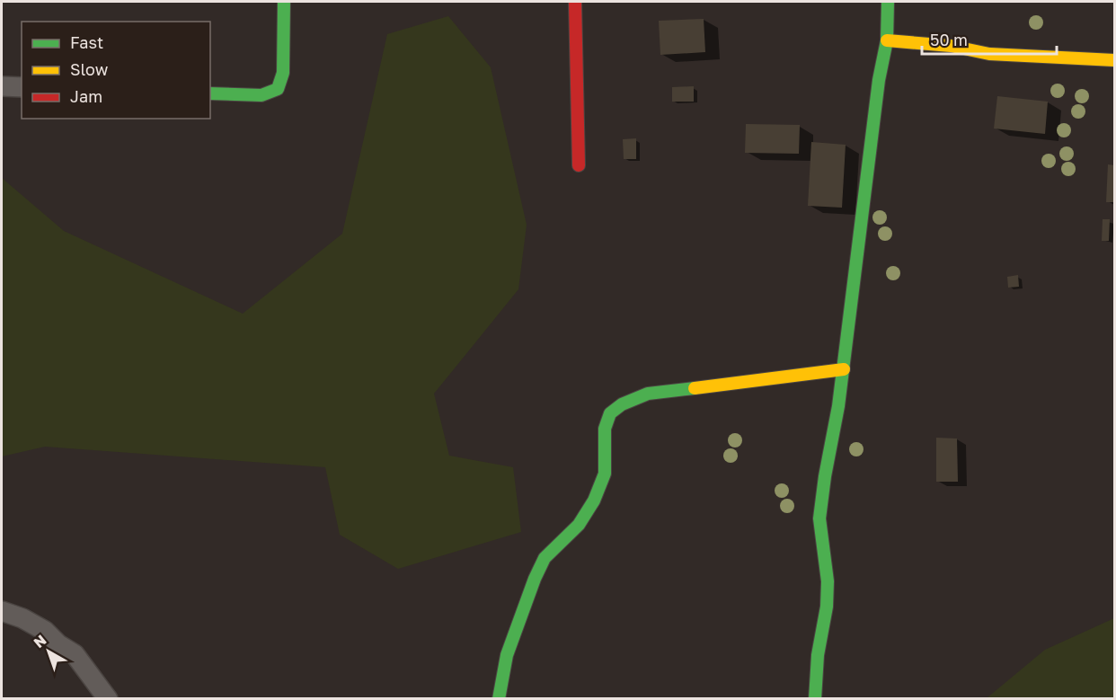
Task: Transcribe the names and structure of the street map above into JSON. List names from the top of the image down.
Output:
{
  "legend": ["Fast", "Slow", "Jam"],
  "scale_bar": "50 m",
  "north": "top left"
}
